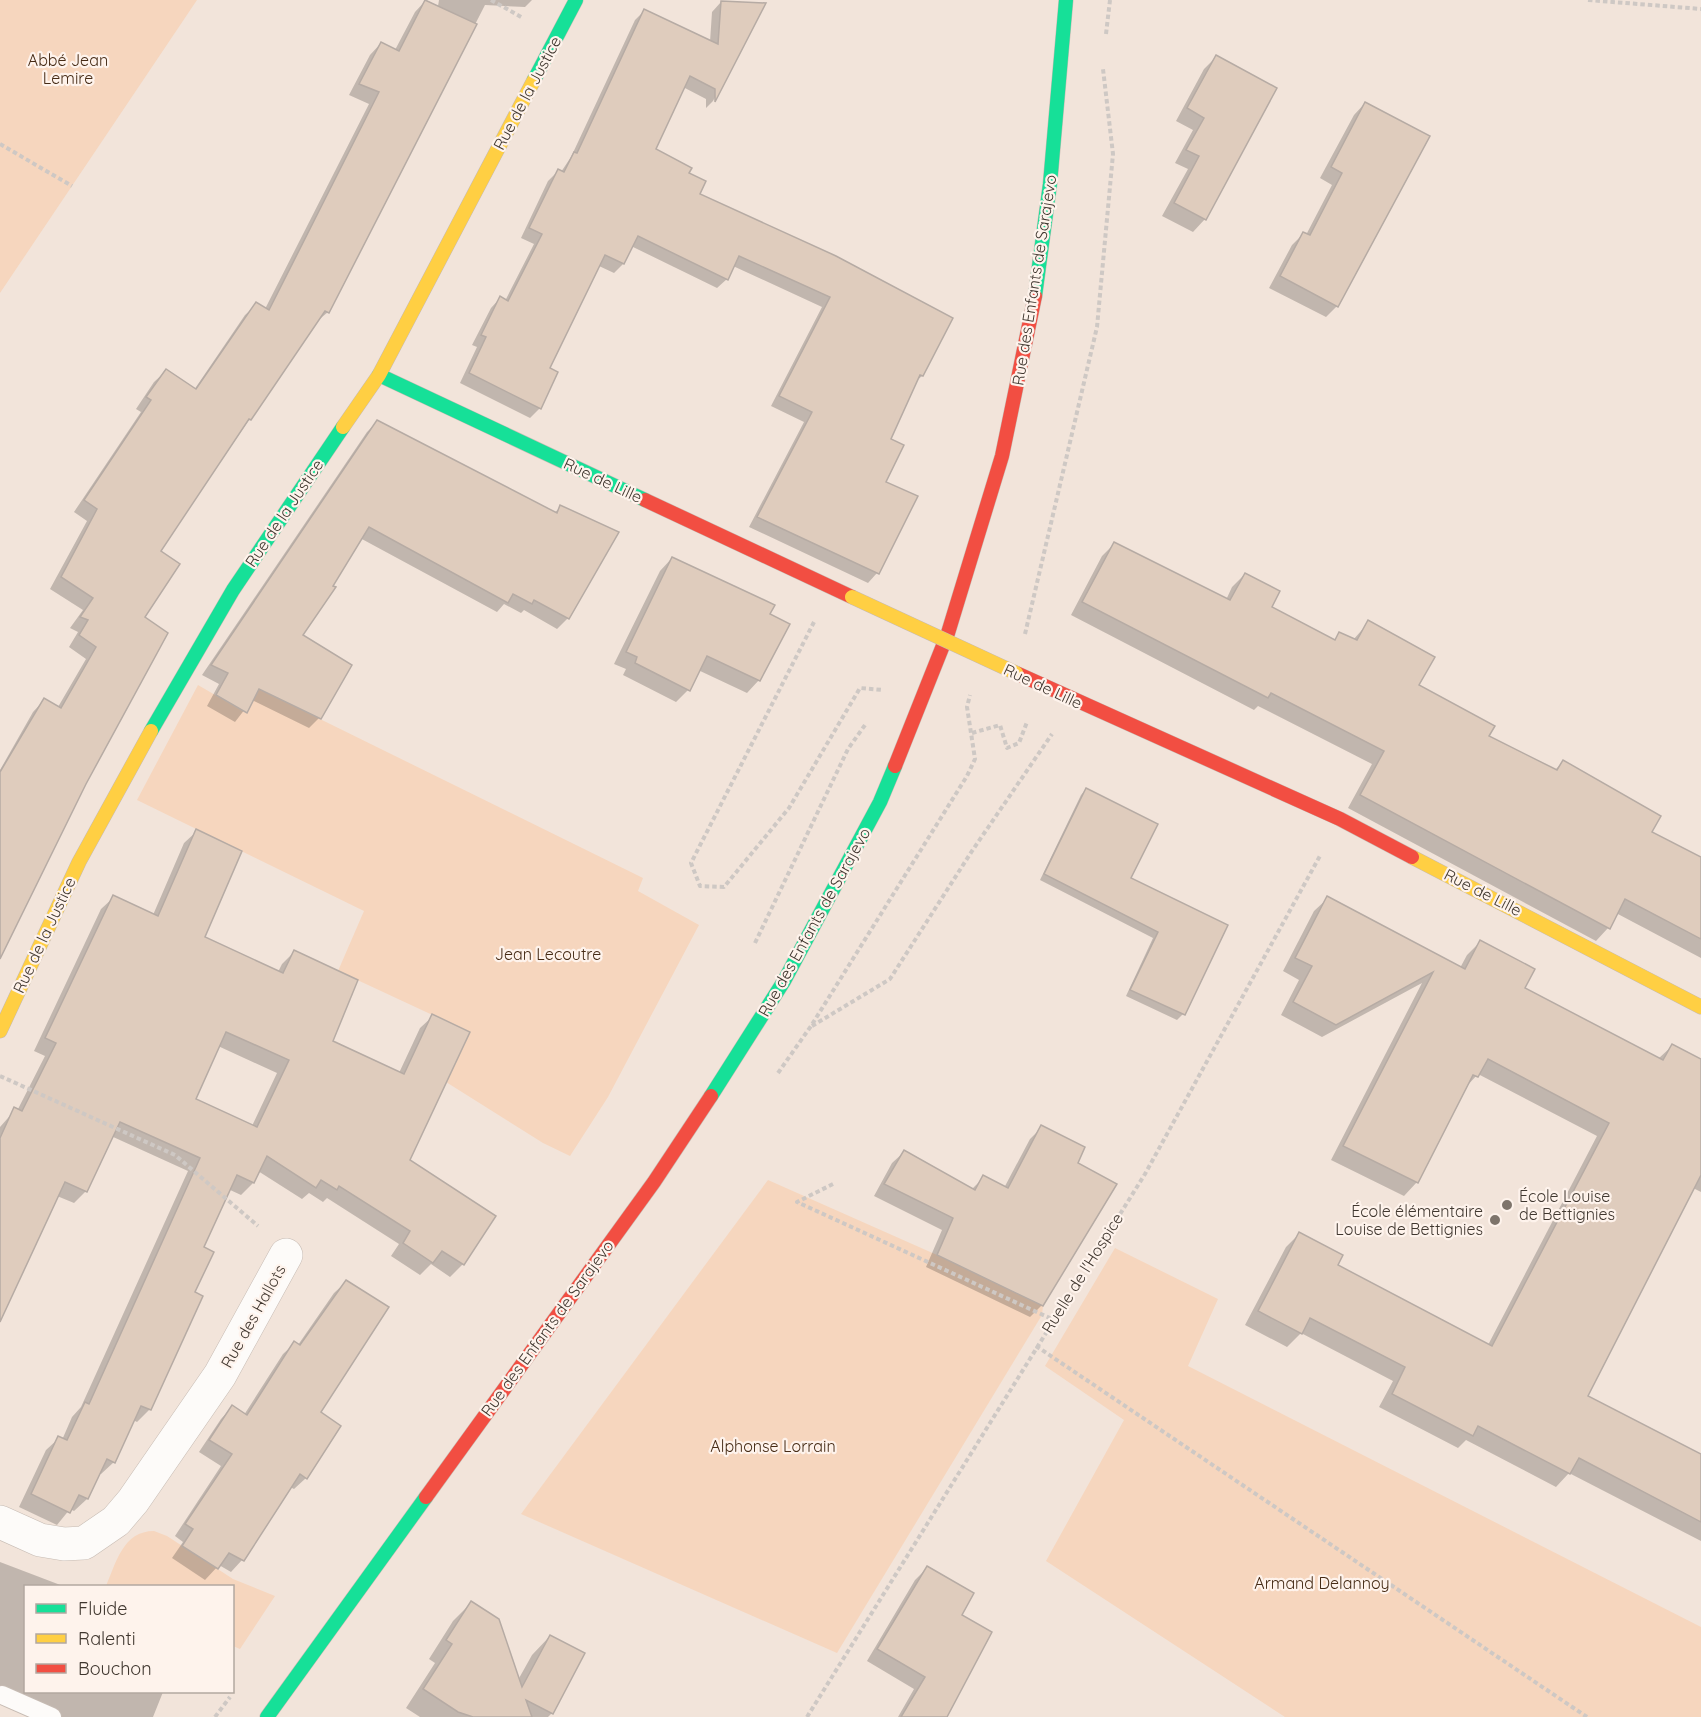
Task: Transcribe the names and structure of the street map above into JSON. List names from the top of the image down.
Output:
{
  "streets": {
    "street": [
      "Rue de la Justice",
      "Rue des Enfants de Sarajevo",
      "Rue de Lille",
      "Rue des Hallots"
    ],
    "path": ["Ruelle de l'Hospice"]
  },
  "crossings": [
    ["Rue de la Justice", "Rue de Lille"],
    ["Rue de Lille", "Ruelle de l'Hospice"]
  ],
  "parks": [
    "Abbé Jean Lemire",
    "Jean Lecoutre",
    "Alphonse Lorrain",
    "Armand Delannoy"
  ],
  "places": ["École Louise de Bettignies", "École élémentaire Louise de Bettignies"],
  "legend": ["Fluide", "Ralenti", "Bouchon"]
}
